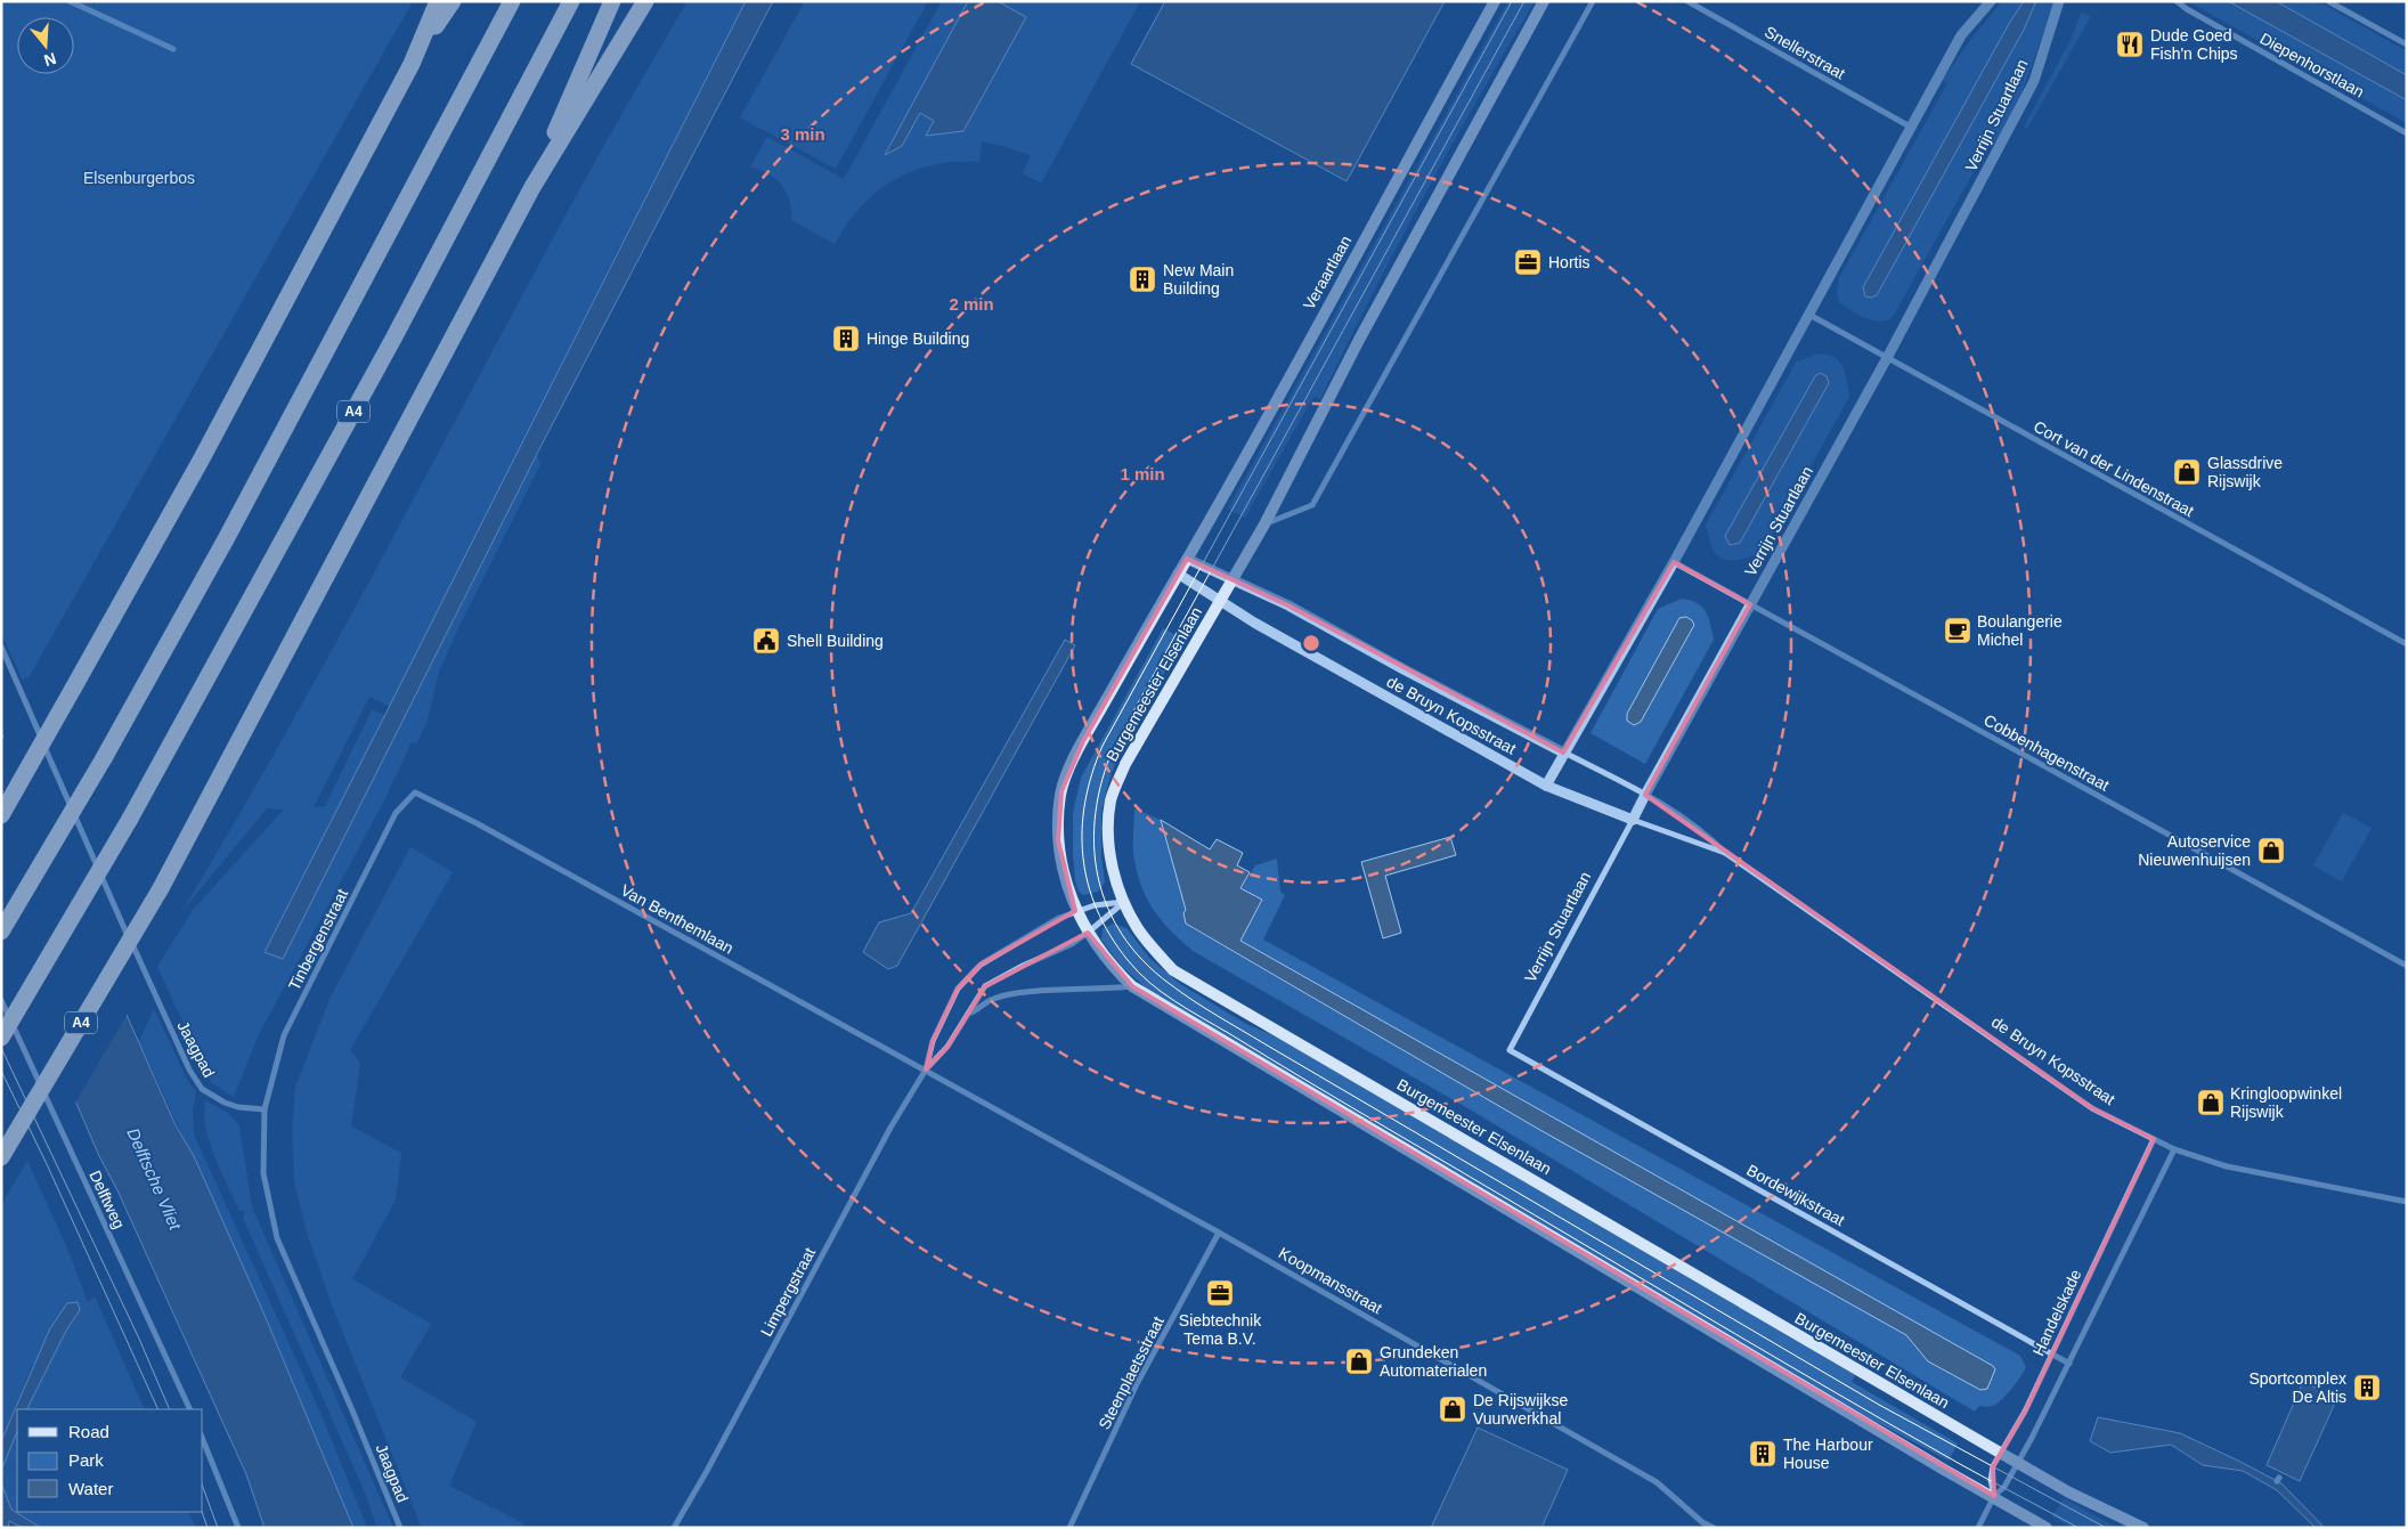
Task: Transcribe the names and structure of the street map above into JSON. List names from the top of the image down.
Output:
{
  "streets": {
    "highway": ["A4"],
    "main road": ["Veraartlaan", "Burgemeester Elsenlaan"],
    "street": [
      "Snellerstraat",
      "Diepenhorstlaan",
      "Verrijn Stuartlaan",
      "Cort van der Lindenstraat",
      "de Bruyn Kopsstraat",
      "Cobbenhagenstraat",
      "Van Benthemlaan",
      "Tinbergenstraat",
      "Jaagpad",
      "Bordewijkstraat",
      "Delftweg",
      "Koopmansstraat",
      "Limpergstraat",
      "Handelskade",
      "Steenplaetsstraat"
    ]
  },
  "crossings": [
    ["Verrijn Stuartlaan", "Cort van der Lindenstraat"],
    ["Verrijn Stuartlaan", "de Bruyn Kopsstraat"],
    ["Verrijn Stuartlaan", "Cobbenhagenstraat"],
    ["Verrijn Stuartlaan", "Bordewijkstraat"],
    ["Veraartlaan", "Burgemeester Elsenlaan"],
    ["Veraartlaan", "de Bruyn Kopsstraat"],
    ["Burgemeester Elsenlaan", "de Bruyn Kopsstraat"],
    ["Burgemeester Elsenlaan", "Limpergstraat"],
    ["Burgemeester Elsenlaan", "Handelskade"],
    ["de Bruyn Kopsstraat", "Handelskade"],
    ["Van Benthemlaan", "Tinbergenstraat"],
    ["Van Benthemlaan", "Koopmansstraat"],
    ["Van Benthemlaan", "Limpergstraat"],
    ["Tinbergenstraat", "Jaagpad"],
    ["Bordewijkstraat", "Handelskade"],
    ["Koopmansstraat", "Limpergstraat"],
    ["Koopmansstraat", "Steenplaetsstraat"]
  ],
  "water": ["Delftsche Vliet"],
  "parks": ["Elsenburgerbos"],
  "places": {
    "restaurant": ["Dude Goed Fish'n Chips"],
    "office": ["Hortis", "Siebtechnik Tema B.V."],
    "building": [
      "New Main Building",
      "Hinge Building",
      "Sportcomplex De Altis",
      "The Harbour House"
    ],
    "shop": [
      "Glassdrive Rijswijk",
      "Autoservice Nieuwenhuijsen",
      "Kringloopwinkel Rijswijk",
      "Grundeken Automaterialen",
      "De Rijswijkse Vuurwerkhal"
    ],
    "cafe": ["Boulangerie Michel"],
    "public building": ["Shell Building"]
  },
  "legend": ["Road", "Park", "Water"],
  "north": "bottom",
  "rings": ["3 min", "2 min", "1 min"]
}
